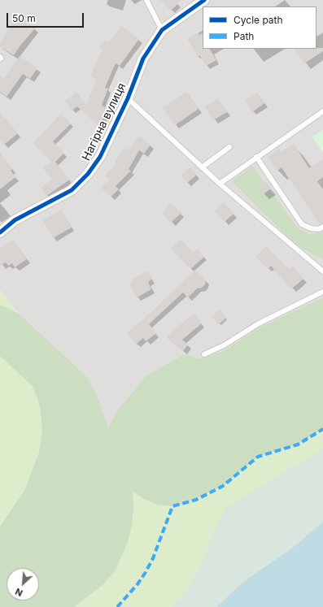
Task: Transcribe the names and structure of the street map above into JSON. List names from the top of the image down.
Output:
{
  "streets": {
    "street": ["Нагірна вулиця"]
  },
  "legend": ["Cycle path", "Path"],
  "scale_bar": "50 m",
  "north": "bottom left"
}
